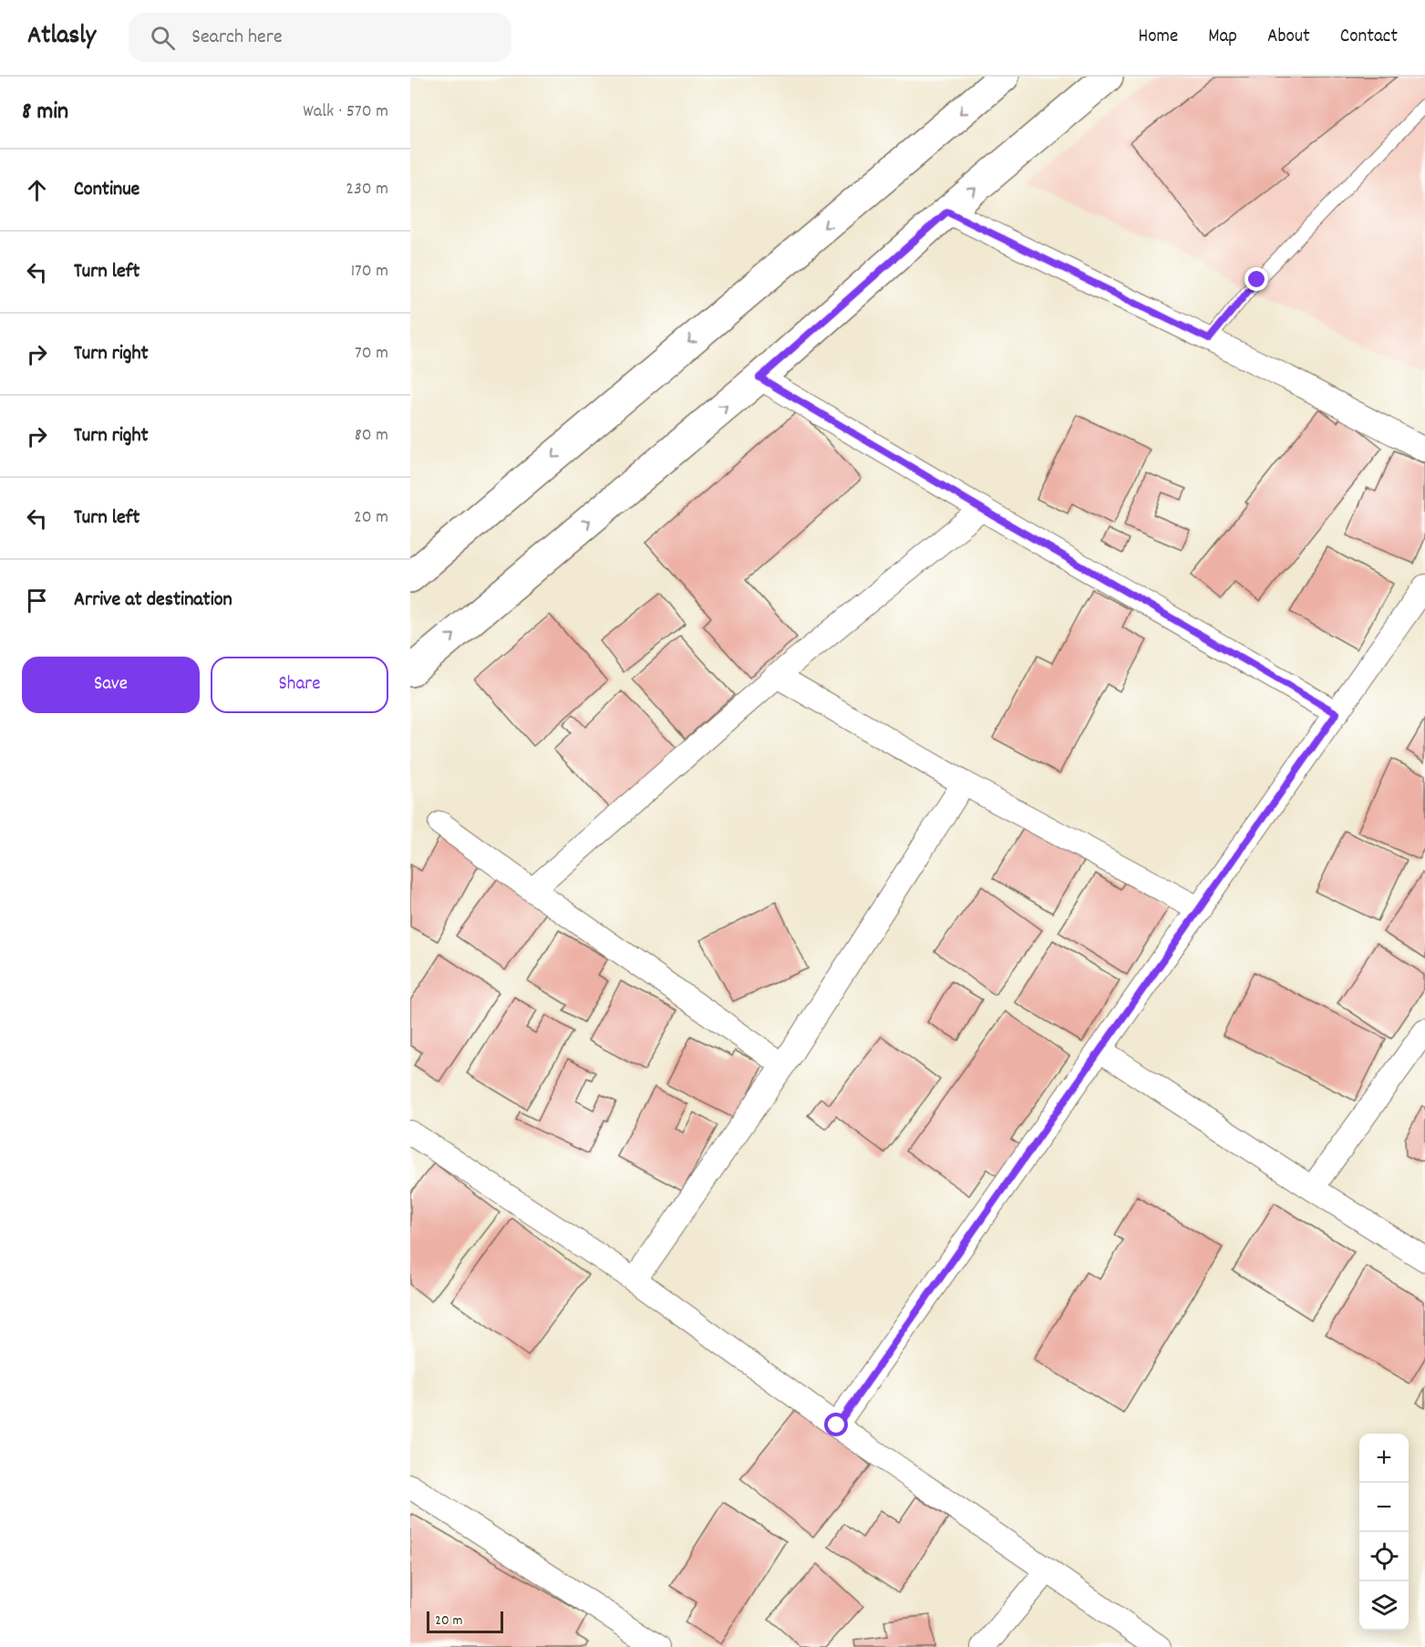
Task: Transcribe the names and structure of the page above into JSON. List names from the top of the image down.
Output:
{
  "scale_bar": "20 m",
  "page": {
    "header": "Atlasly",
    "search": "Search here",
    "nav": [
      "Home",
      "Map",
      "About",
      "Contact"
    ],
    "heading": ["8 min", "Walk · 570 m"],
    "list": [
      ["Continue", "230 m"],
      ["Turn left", "170 m"],
      ["Turn right", "70 m"],
      ["Turn right", "80 m"],
      ["Turn left", "20 m"],
      "Arrive at destination"
    ],
    "buttons": ["Save", "Share"],
    "map_buttons": ["+", "−"],
    "scale": "20 m"
  }
}
